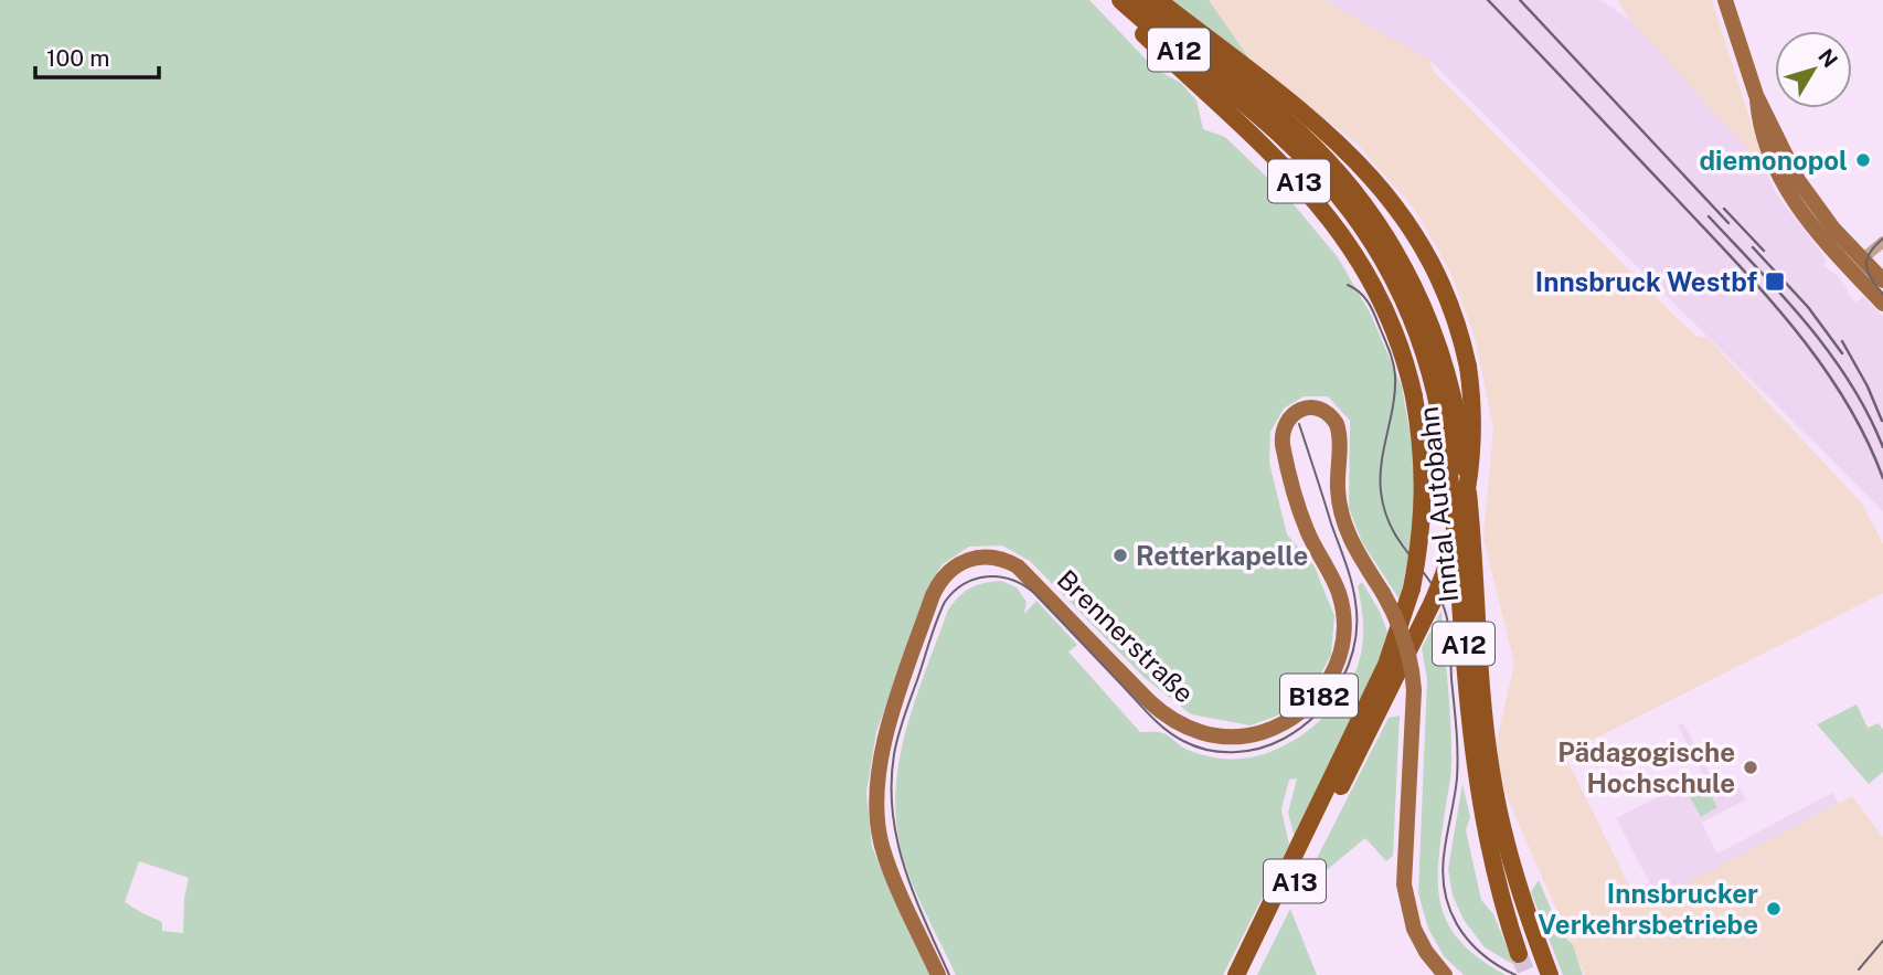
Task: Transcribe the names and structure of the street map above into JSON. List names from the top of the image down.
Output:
{
  "streets": {
    "highway": ["A12", "A13", "Inntal Autobahn"],
    "main road": ["Brennerstraße", "B182"]
  },
  "crossings": [
    ["A13", "Inntal Autobahn"]
  ],
  "places": {
    "other": [
      "diemonopol",
      "Retterkapelle",
      "Pädagogische Hochschule",
      "Innsbrucker Verkehrsbetriebe"
    ],
    "transit": ["Innsbruck Westbf"]
  },
  "scale_bar": "100 m",
  "north": "top right"
}
